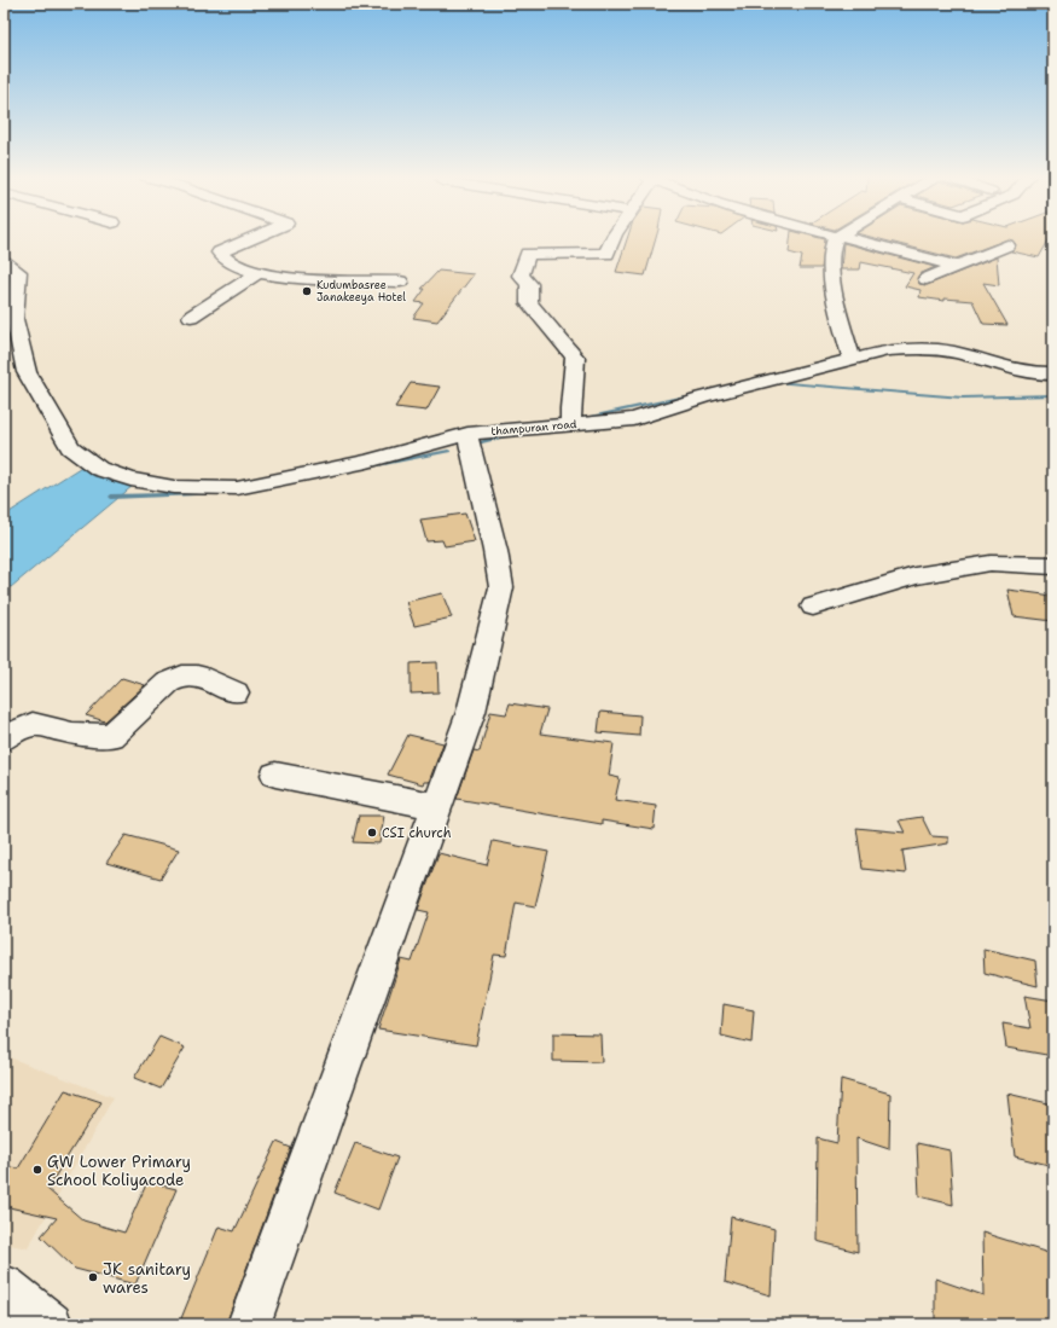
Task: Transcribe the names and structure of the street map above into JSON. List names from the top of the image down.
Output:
{
  "streets": {
    "street": ["thampuran road"]
  },
  "places": [
    "Kudumbasree Janakeeya Hotel",
    "CSI church",
    "GW Lower Primary School Koliyacode",
    "JK sanitary wares"
  ]
}
